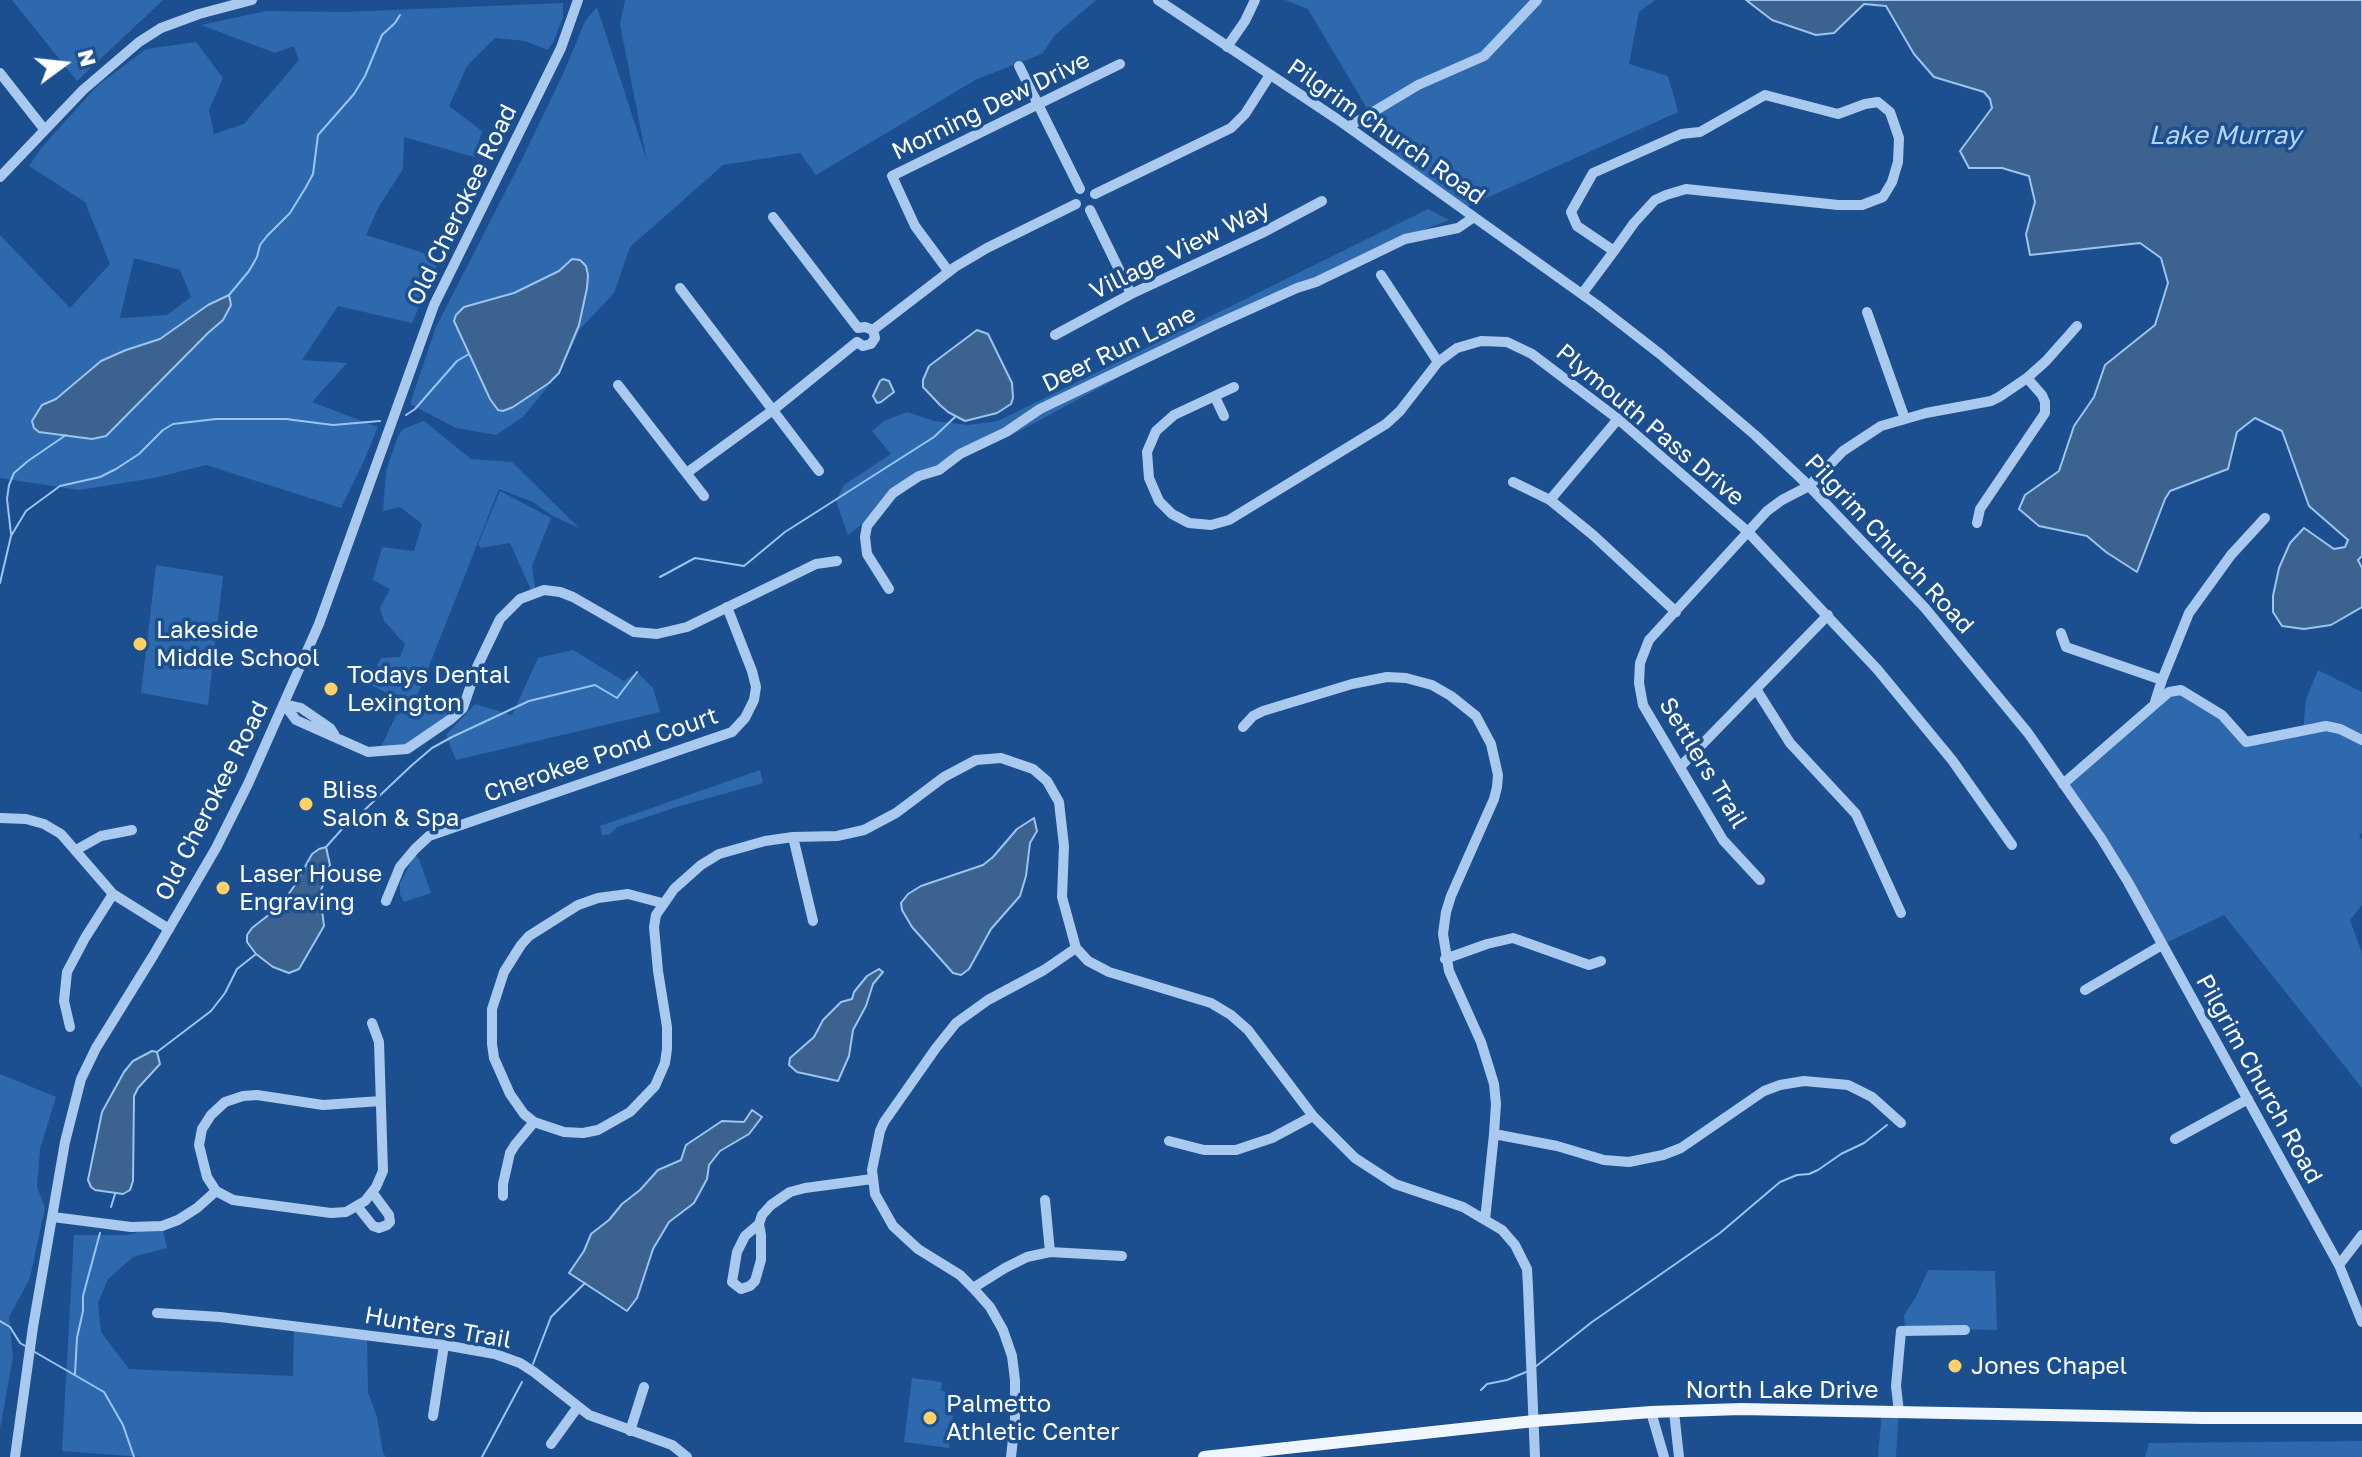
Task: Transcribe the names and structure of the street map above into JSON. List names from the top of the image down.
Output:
{
  "streets": {
    "main road": ["North Lake Drive"],
    "street": [
      "Morning Dew Drive",
      "Pilgrim Church Road",
      "Old Cherokee Road",
      "Village View Way",
      "Deer Run Lane",
      "Plymouth Pass Drive",
      "Cherokee Pond Court",
      "Settlers Trail",
      "Hunters Trail"
    ]
  },
  "crossings": [
    ["Pilgrim Church Road", "Deer Run Lane"],
    ["Pilgrim Church Road", "Settlers Trail"],
    ["Plymouth Pass Drive", "Settlers Trail"]
  ],
  "water": ["Lake Murray"],
  "places": [
    "Lakeside Middle School",
    "Todays Dental Lexington",
    "Bliss Salon & Spa",
    "Laser House Engraving",
    "Jones Chapel",
    "Palmetto Athletic Center"
  ],
  "north": "right"
}
